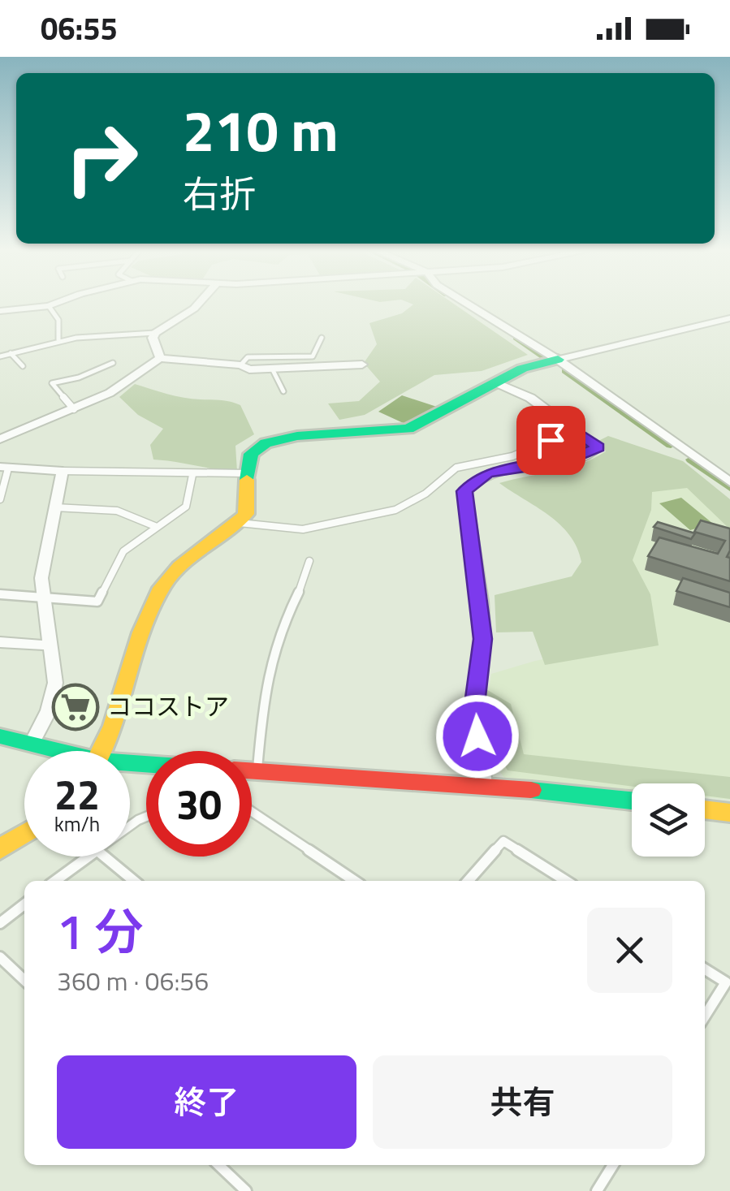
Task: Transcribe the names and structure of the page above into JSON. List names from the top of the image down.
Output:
{
  "places": {
    "supermarket": ["ココストア"]
  },
  "page": {
    "status": "06:55",
    "turn": ["210 m", "右折"],
    "speed": "22 km/h",
    "limit": "30",
    "heading": ["1 分", "360 m · 06:56"],
    "buttons": ["終了", "共有"]
  }
}
